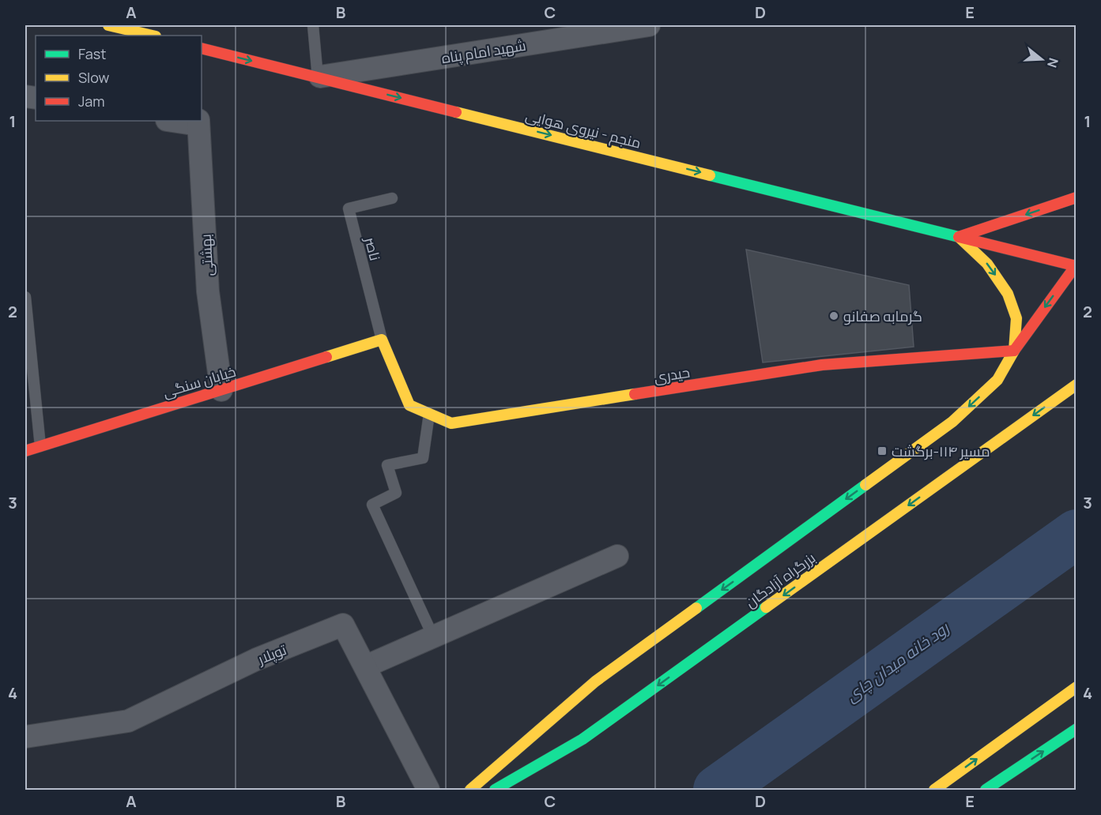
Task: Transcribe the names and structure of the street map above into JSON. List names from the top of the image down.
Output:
{
  "streets": {
    "main road": [
      "منجم - نیروی هوایی",
      "حیدری",
      "خیابان سنگی",
      "بزرگراه آزادگان"
    ],
    "street": ["شهید امام پناه", "بهشتی", "توپلار"],
    "lane": ["ناصر"]
  },
  "crossings": [
    ["شهید امام پناه", "منجم - نیروی هوایی"],
    ["ناصر", "حیدری"],
    ["ناصر", "خیابان سنگی"],
    ["بهشتی", "خیابان سنگی"],
    ["حیدری", "خیابان سنگی"]
  ],
  "one_way": ["منجم - نیروی هوایی"],
  "water": ["رود خانه میدان چای"],
  "places": {
    "other": ["گرمابه صفانو"],
    "transit": ["مسیر ۱۱۴-برگشت"]
  },
  "legend": ["Fast", "Slow", "Jam"],
  "north": "right",
  "grid": {
    "columns": [
      "A",
      "B",
      "C",
      "D",
      "E"
    ],
    "rows": [
      "1",
      "2",
      "3",
      "4"
    ]
  }
}
